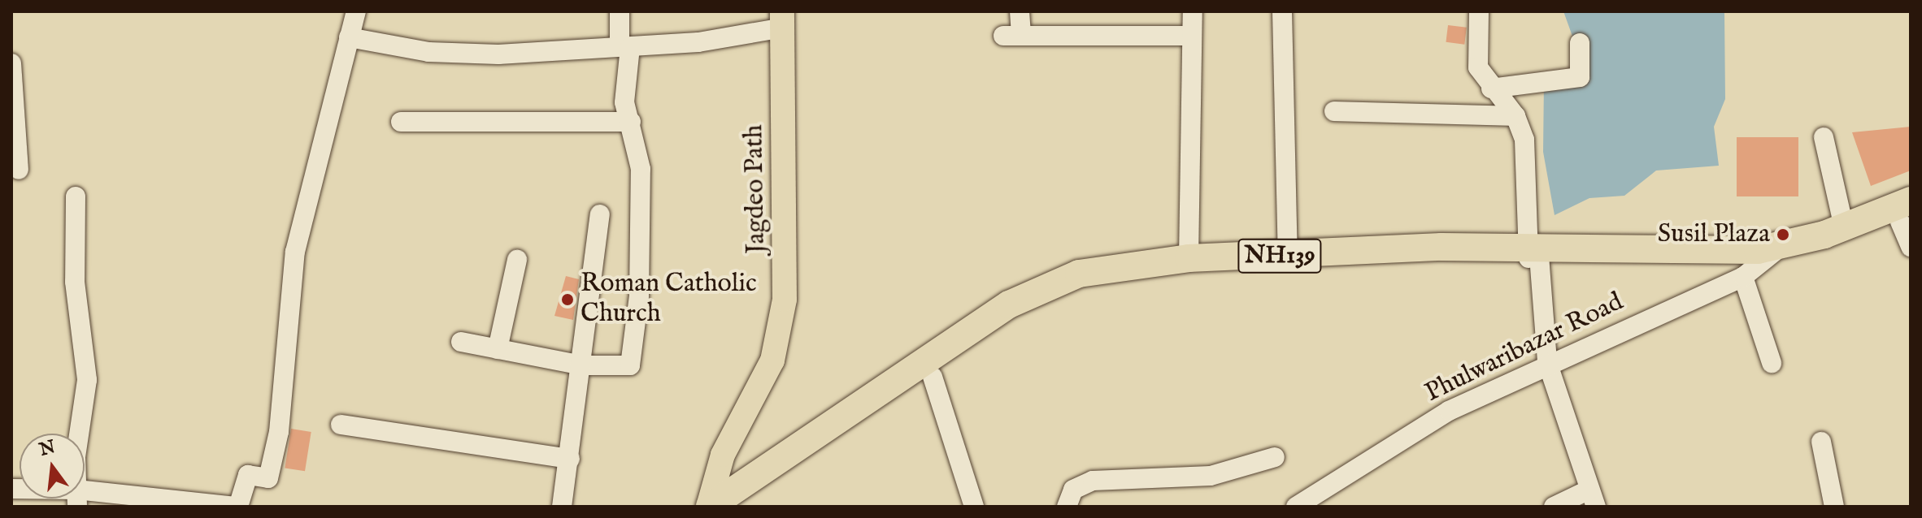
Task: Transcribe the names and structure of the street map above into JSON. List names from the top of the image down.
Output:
{
  "streets": {
    "highway": ["NH139"],
    "main road": ["Jagdeo Path"],
    "street": ["Phulwaribazar Road"]
  },
  "crossings": [
    ["Jagdeo Path", "NH139"],
    ["NH139", "Phulwaribazar Road"]
  ],
  "places": ["Susil Plaza", "Roman Catholic Church"],
  "north": "top"
}
